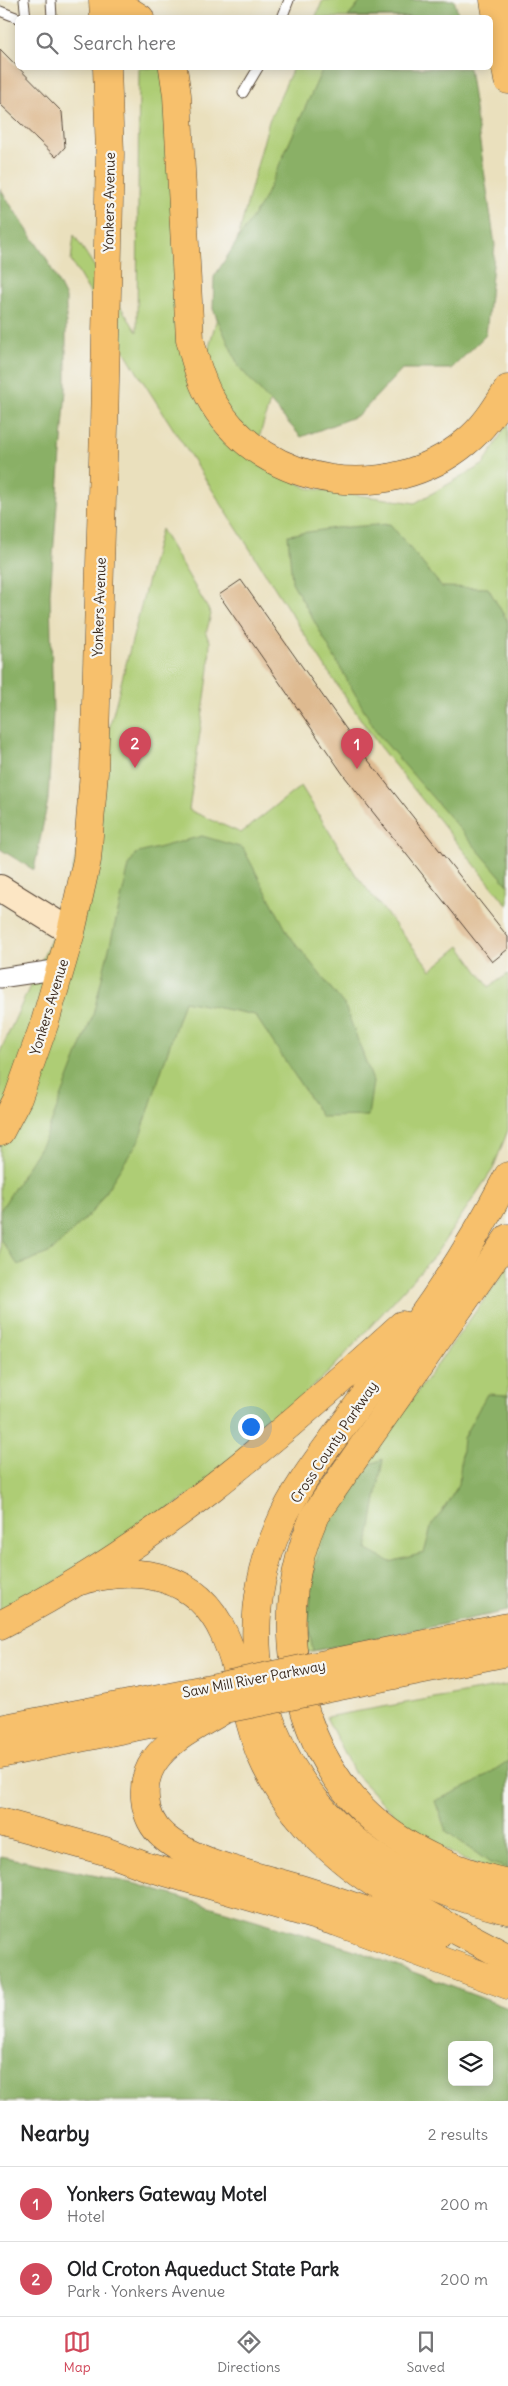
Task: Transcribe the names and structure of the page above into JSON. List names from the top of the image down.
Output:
{
  "streets": {
    "main road": ["Yonkers Avenue", "Cross County Parkway", "Saw Mill River Parkway"]
  },
  "page": {
    "search": "Search here",
    "pins": ["2", "1"],
    "heading": ["Nearby", "2 results"],
    "list": [
      {
        "mark": "1",
        "name": "Yonkers Gateway Motel",
        "note": "Hotel",
        "value": "200 m"
      },
      {
        "mark": "2",
        "name": "Old Croton Aqueduct State Park",
        "note": "Park · Yonkers Avenue",
        "value": "200 m"
      }
    ],
    "nav": ["Map", "Directions", "Saved"]
  }
}
